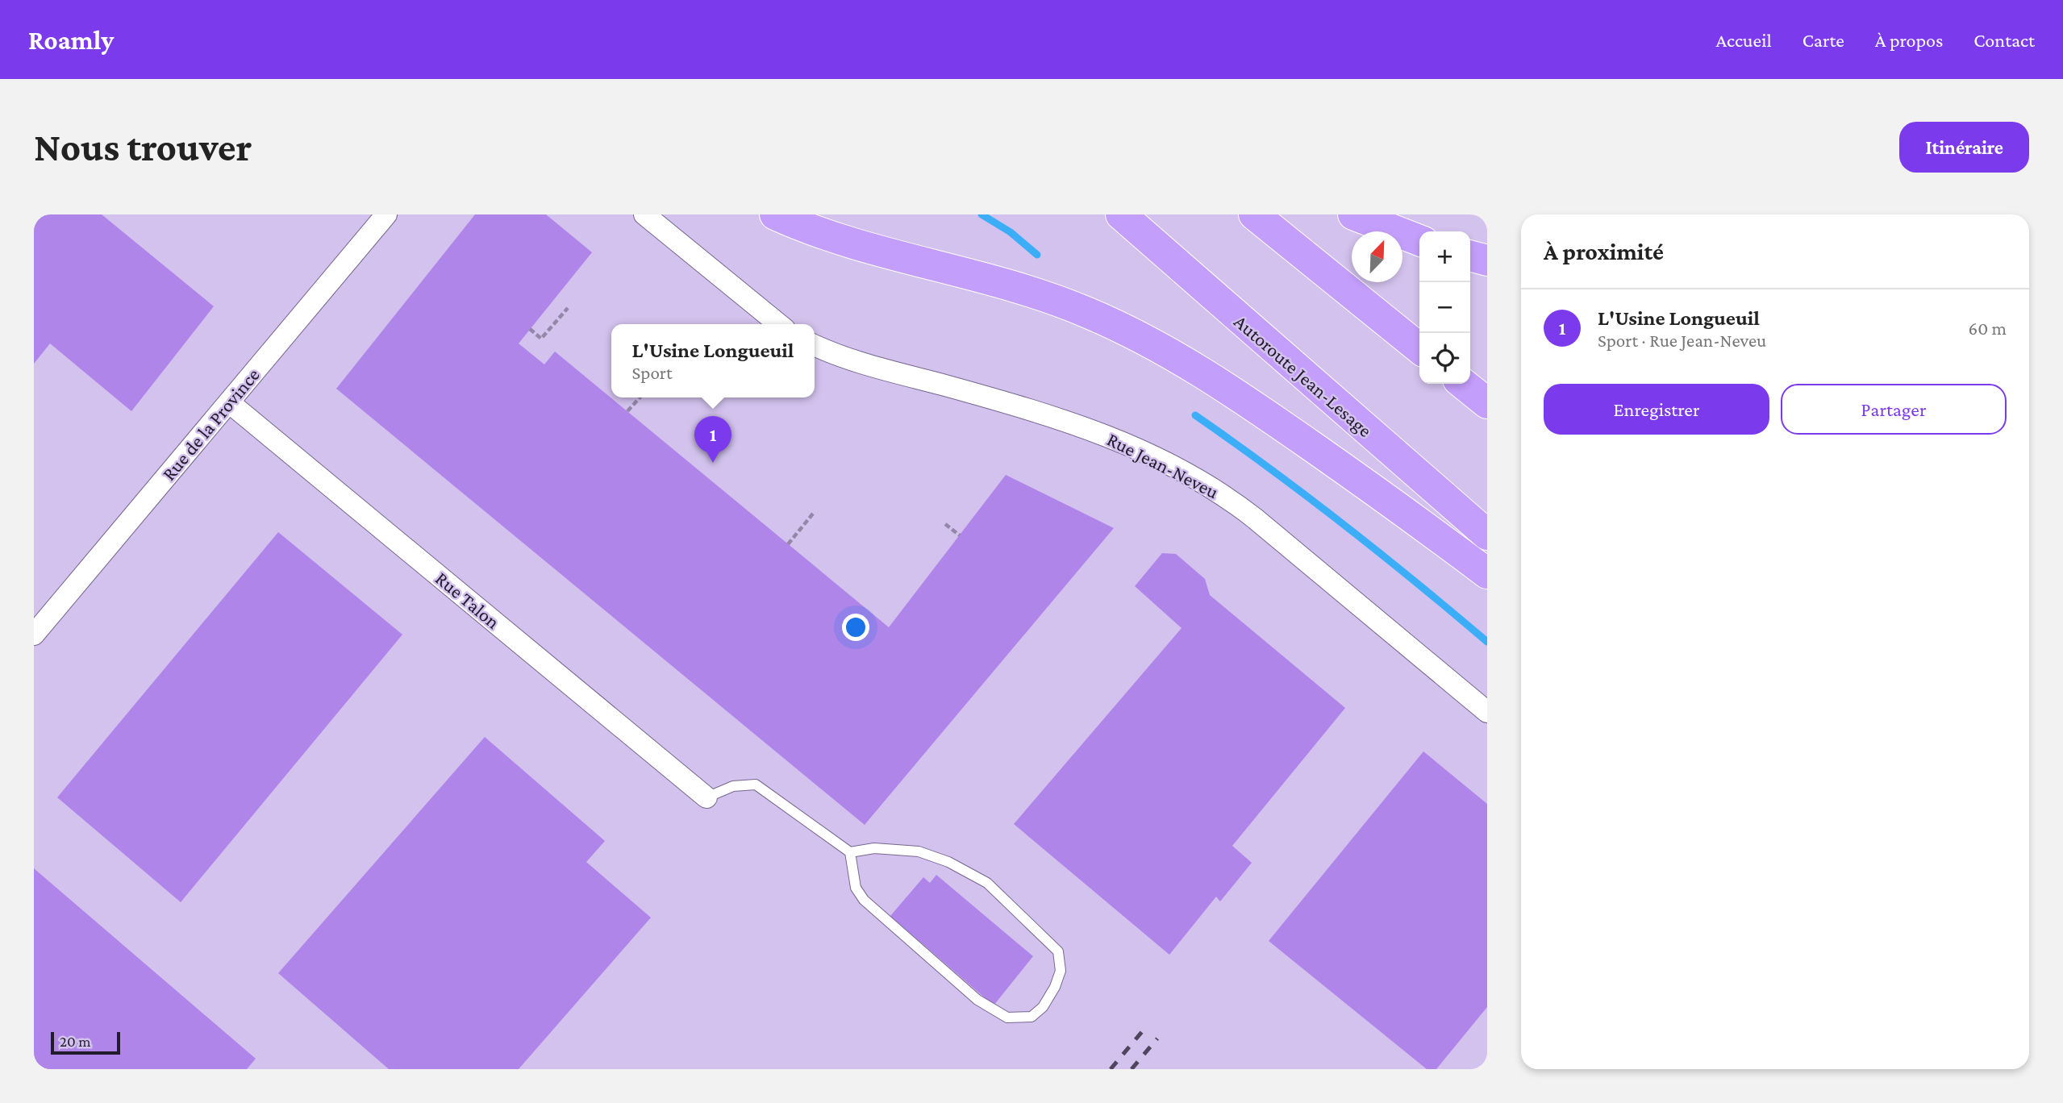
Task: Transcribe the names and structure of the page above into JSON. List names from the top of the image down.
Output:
{
  "streets": {
    "highway": ["Autoroute Jean-Lesage"],
    "street": ["Rue de la Province", "Rue Jean-Neveu", "Rue Talon"]
  },
  "crossings": [
    ["Rue de la Province", "Rue Talon"]
  ],
  "scale_bar": "20 m",
  "north": "top right",
  "page": {
    "header": "Roamly",
    "nav": [
      "Accueil",
      "Carte",
      "À propos",
      "Contact"
    ],
    "buttons": [
      "Itinéraire",
      ["Enregistrer", "Partager"]
    ],
    "title": "Nous trouver",
    "heading": "À proximité",
    "map_buttons": ["+", "−"],
    "list": [
      {
        "mark": "1",
        "name": "L'Usine Longueuil",
        "note": "Sport · Rue Jean-Neveu",
        "value": "60 m"
      }
    ],
    "popup": ["L'Usine Longueuil", "Sport"],
    "pins": "1",
    "scale": "20 m"
  }
}
